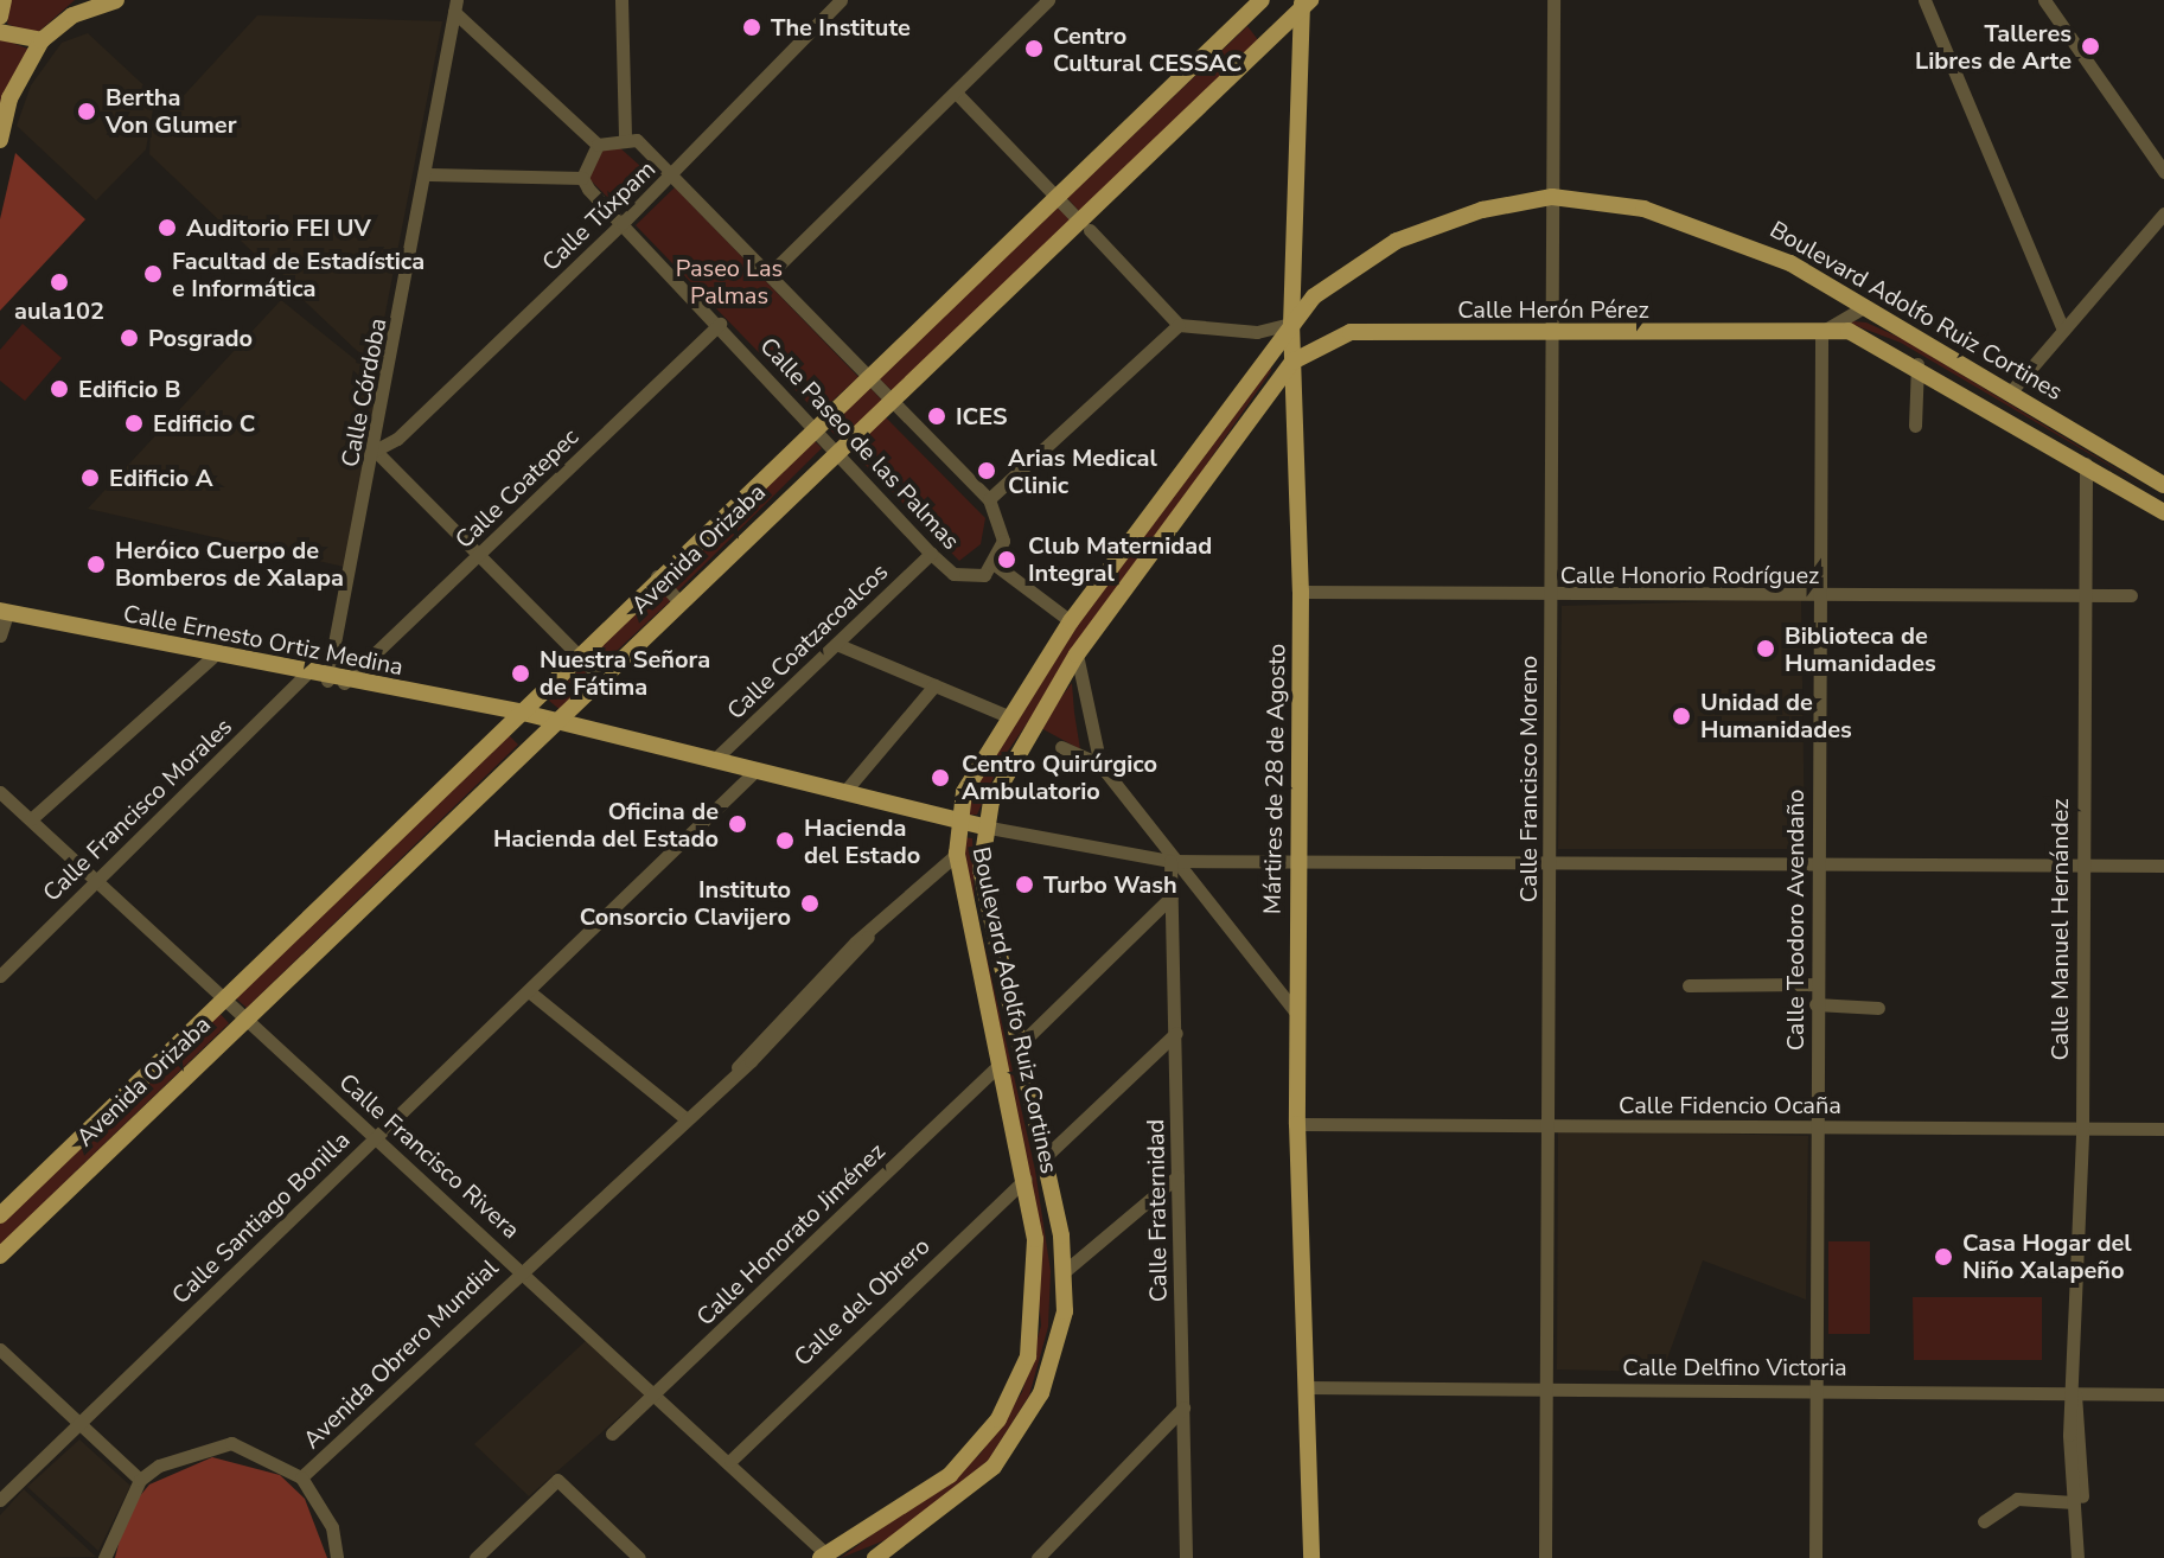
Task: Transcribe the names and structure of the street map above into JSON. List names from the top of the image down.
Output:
{
  "streets": {
    "main road": [
      "Calle Herón Pérez",
      "Boulevard Adolfo Ruiz Cortines",
      "Avenida Orizaba",
      "Calle Ernesto Ortiz Medina",
      "Mártires de 28 de Agosto"
    ],
    "street": [
      "Calle Túxpam",
      "Calle Córdoba",
      "Calle Paseo de las Palmas",
      "Calle Coatepec",
      "Calle Honorio Rodríguez",
      "Calle Coatzacoalcos",
      "Calle Francisco Moreno",
      "Calle Francisco Morales",
      "Calle Teodoro Avendaño",
      "Calle Manuel Hernández",
      "Calle Fidencio Ocaña",
      "Calle Francisco Rivera",
      "Calle Fraternidad",
      "Calle Santiago Bonilla",
      "Calle Honorato Jiménez",
      "Calle del Obrero",
      "Avenida Obrero Mundial",
      "Calle Delfino Victoria"
    ]
  },
  "crossings": [
    ["Calle Túxpam", "Calle Córdoba"],
    ["Calle Túxpam", "Calle Paseo de las Palmas"],
    ["Calle Herón Pérez", "Boulevard Adolfo Ruiz Cortines"],
    ["Calle Herón Pérez", "Mártires de 28 de Agosto"],
    ["Calle Herón Pérez", "Calle Francisco Moreno"],
    ["Calle Herón Pérez", "Calle Teodoro Avendaño"],
    ["Boulevard Adolfo Ruiz Cortines", "Calle Ernesto Ortiz Medina"],
    ["Boulevard Adolfo Ruiz Cortines", "Mártires de 28 de Agosto"],
    ["Boulevard Adolfo Ruiz Cortines", "Calle Francisco Moreno"],
    ["Boulevard Adolfo Ruiz Cortines", "Calle Teodoro Avendaño"],
    ["Boulevard Adolfo Ruiz Cortines", "Calle Manuel Hernández"],
    ["Boulevard Adolfo Ruiz Cortines", "Calle Francisco Rivera"],
    ["Boulevard Adolfo Ruiz Cortines", "Calle Honorato Jiménez"],
    ["Boulevard Adolfo Ruiz Cortines", "Calle del Obrero"],
    ["Boulevard Adolfo Ruiz Cortines", "Avenida Obrero Mundial"],
    ["Calle Córdoba", "Calle Coatepec"],
    ["Calle Córdoba", "Calle Ernesto Ortiz Medina"],
    ["Calle Paseo de las Palmas", "Calle Coatepec"],
    ["Calle Paseo de las Palmas", "Avenida Orizaba"],
    ["Calle Paseo de las Palmas", "Calle Coatzacoalcos"],
    ["Calle Coatepec", "Calle Ernesto Ortiz Medina"],
    ["Avenida Orizaba", "Calle Ernesto Ortiz Medina"],
    ["Avenida Orizaba", "Mártires de 28 de Agosto"],
    ["Avenida Orizaba", "Calle Francisco Rivera"],
    ["Calle Honorio Rodríguez", "Mártires de 28 de Agosto"],
    ["Calle Honorio Rodríguez", "Calle Francisco Moreno"],
    ["Calle Honorio Rodríguez", "Calle Teodoro Avendaño"],
    ["Calle Honorio Rodríguez", "Calle Manuel Hernández"],
    ["Calle Ernesto Ortiz Medina", "Calle Coatzacoalcos"],
    ["Calle Ernesto Ortiz Medina", "Calle Francisco Morales"],
    ["Calle Ernesto Ortiz Medina", "Calle Santiago Bonilla"],
    ["Mártires de 28 de Agosto", "Calle Fidencio Ocaña"],
    ["Mártires de 28 de Agosto", "Calle Delfino Victoria"],
    ["Calle Francisco Moreno", "Calle Fidencio Ocaña"],
    ["Calle Francisco Moreno", "Calle Delfino Victoria"],
    ["Calle Francisco Morales", "Calle Francisco Rivera"],
    ["Calle Teodoro Avendaño", "Calle Fidencio Ocaña"],
    ["Calle Teodoro Avendaño", "Calle Delfino Victoria"],
    ["Calle Manuel Hernández", "Calle Fidencio Ocaña"],
    ["Calle Manuel Hernández", "Calle Delfino Victoria"],
    ["Calle Francisco Rivera", "Calle Santiago Bonilla"],
    ["Calle Francisco Rivera", "Calle Honorato Jiménez"],
    ["Calle Francisco Rivera", "Calle del Obrero"],
    ["Calle Francisco Rivera", "Avenida Obrero Mundial"]
  ],
  "parks": ["Paseo Las Palmas"],
  "places": [
    "The Institute",
    "Talleres Libres de Arte",
    "Centro Cultural CESSAC",
    "Bertha Von Glumer",
    "Auditorio FEI UV",
    "Facultad de Estadística e Informática",
    "aula102",
    "Posgrado",
    "Edificio B",
    "ICES",
    "Edificio C",
    "Arias Medical Clinic",
    "Edificio A",
    "Club Maternidad Integral",
    "Heróico Cuerpo de Bomberos de Xalapa",
    "Biblioteca de Humanidades",
    "Nuestra Señora de Fátima",
    "Unidad de Humanidades",
    "Centro Quirúrgico Ambulatorio",
    "Oficina de Hacienda del Estado",
    "Hacienda del Estado",
    "Turbo Wash",
    "Instituto Consorcio Clavijero",
    "Casa Hogar del Niño Xalapeño"
  ]
}
